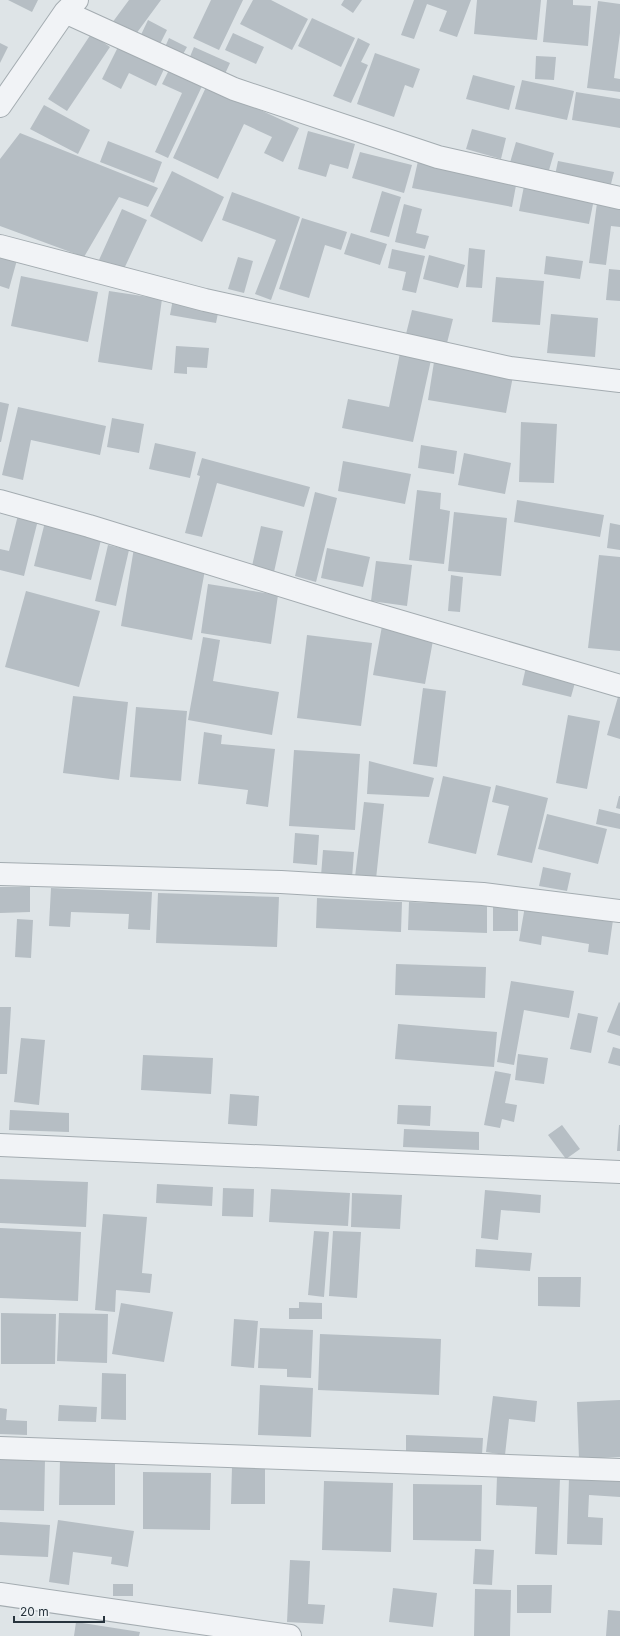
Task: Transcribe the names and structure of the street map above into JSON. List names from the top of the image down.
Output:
{
  "scale_bar": "20 m"
}
